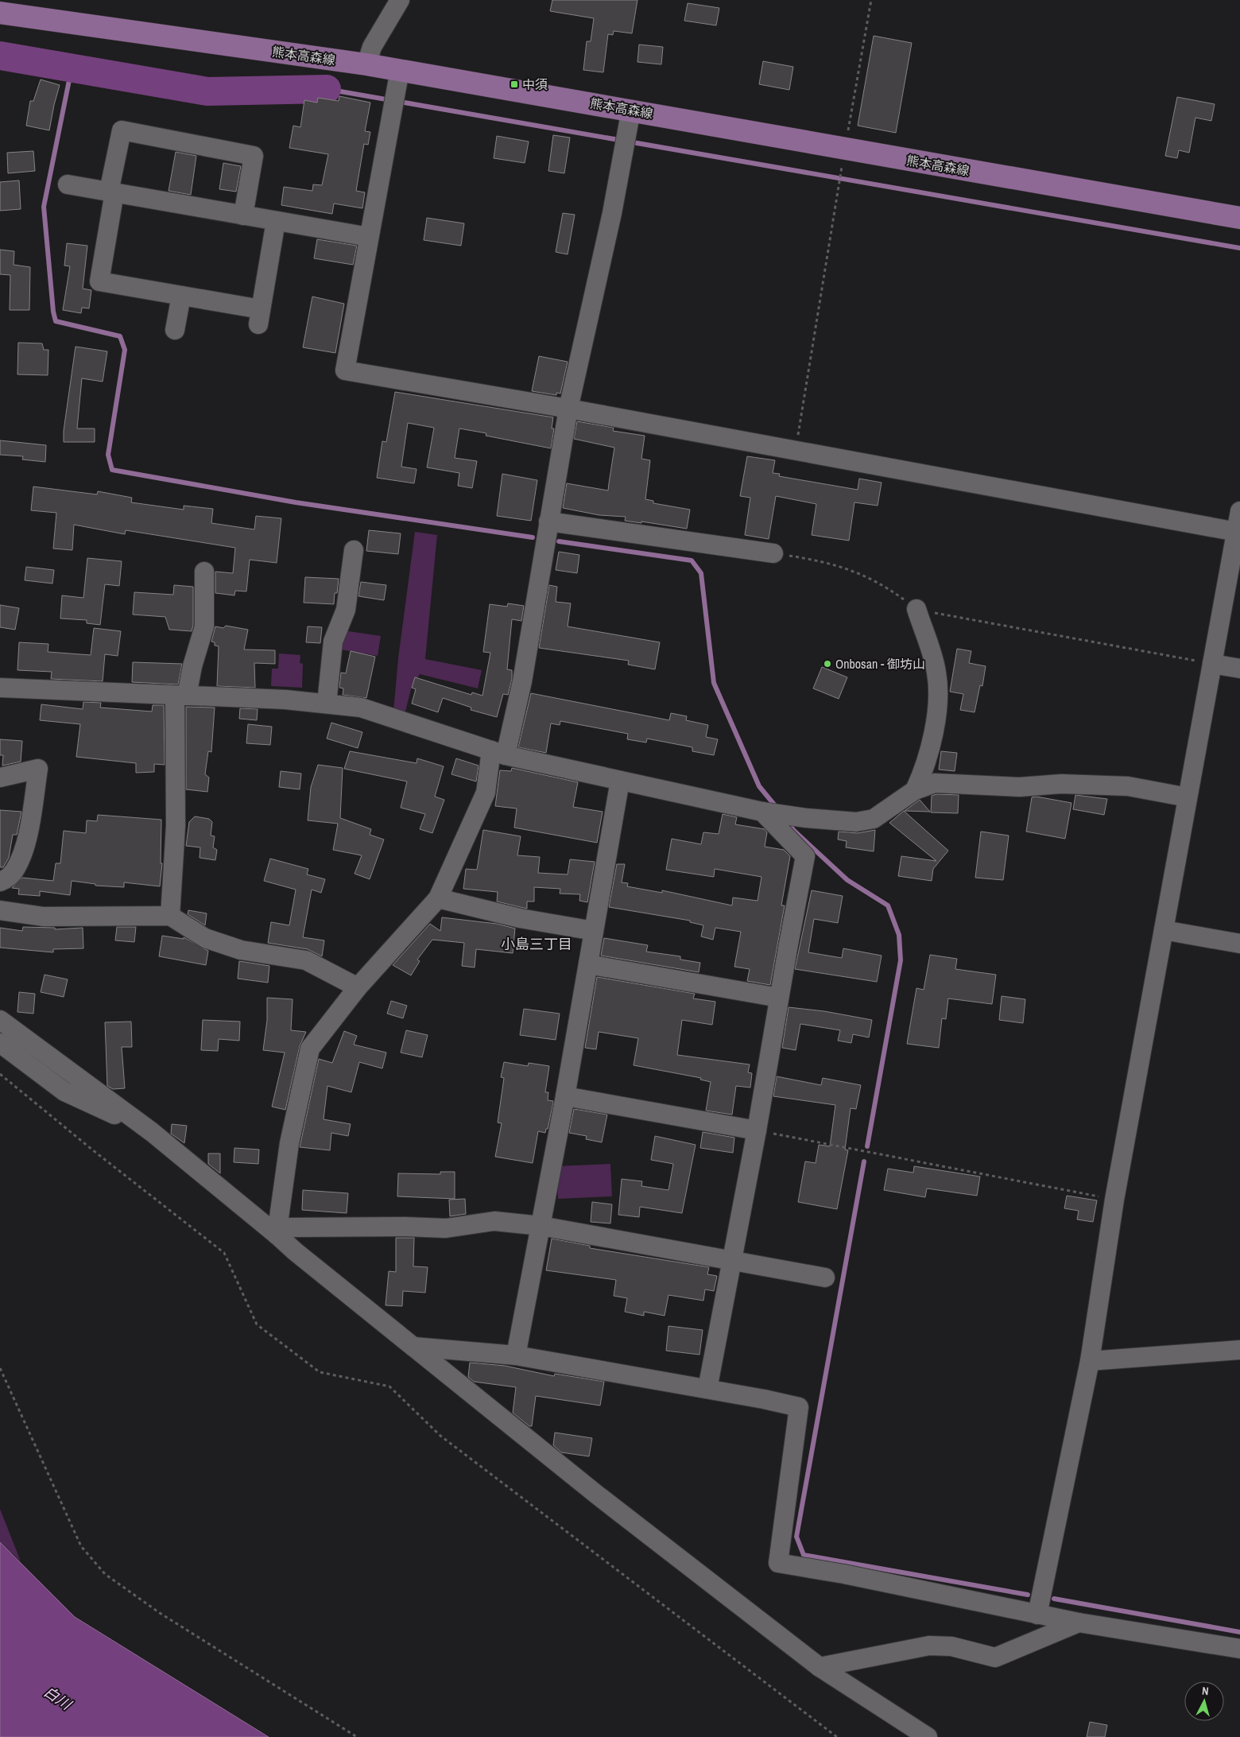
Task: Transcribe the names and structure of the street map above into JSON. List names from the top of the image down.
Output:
{
  "streets": {
    "main road": ["熊本高森線"]
  },
  "districts": ["小島三丁目"],
  "water": ["白川"],
  "places": {
    "transit": ["中須"],
    "other": ["Onbosan - 御坊山"]
  },
  "north": "top"
}
